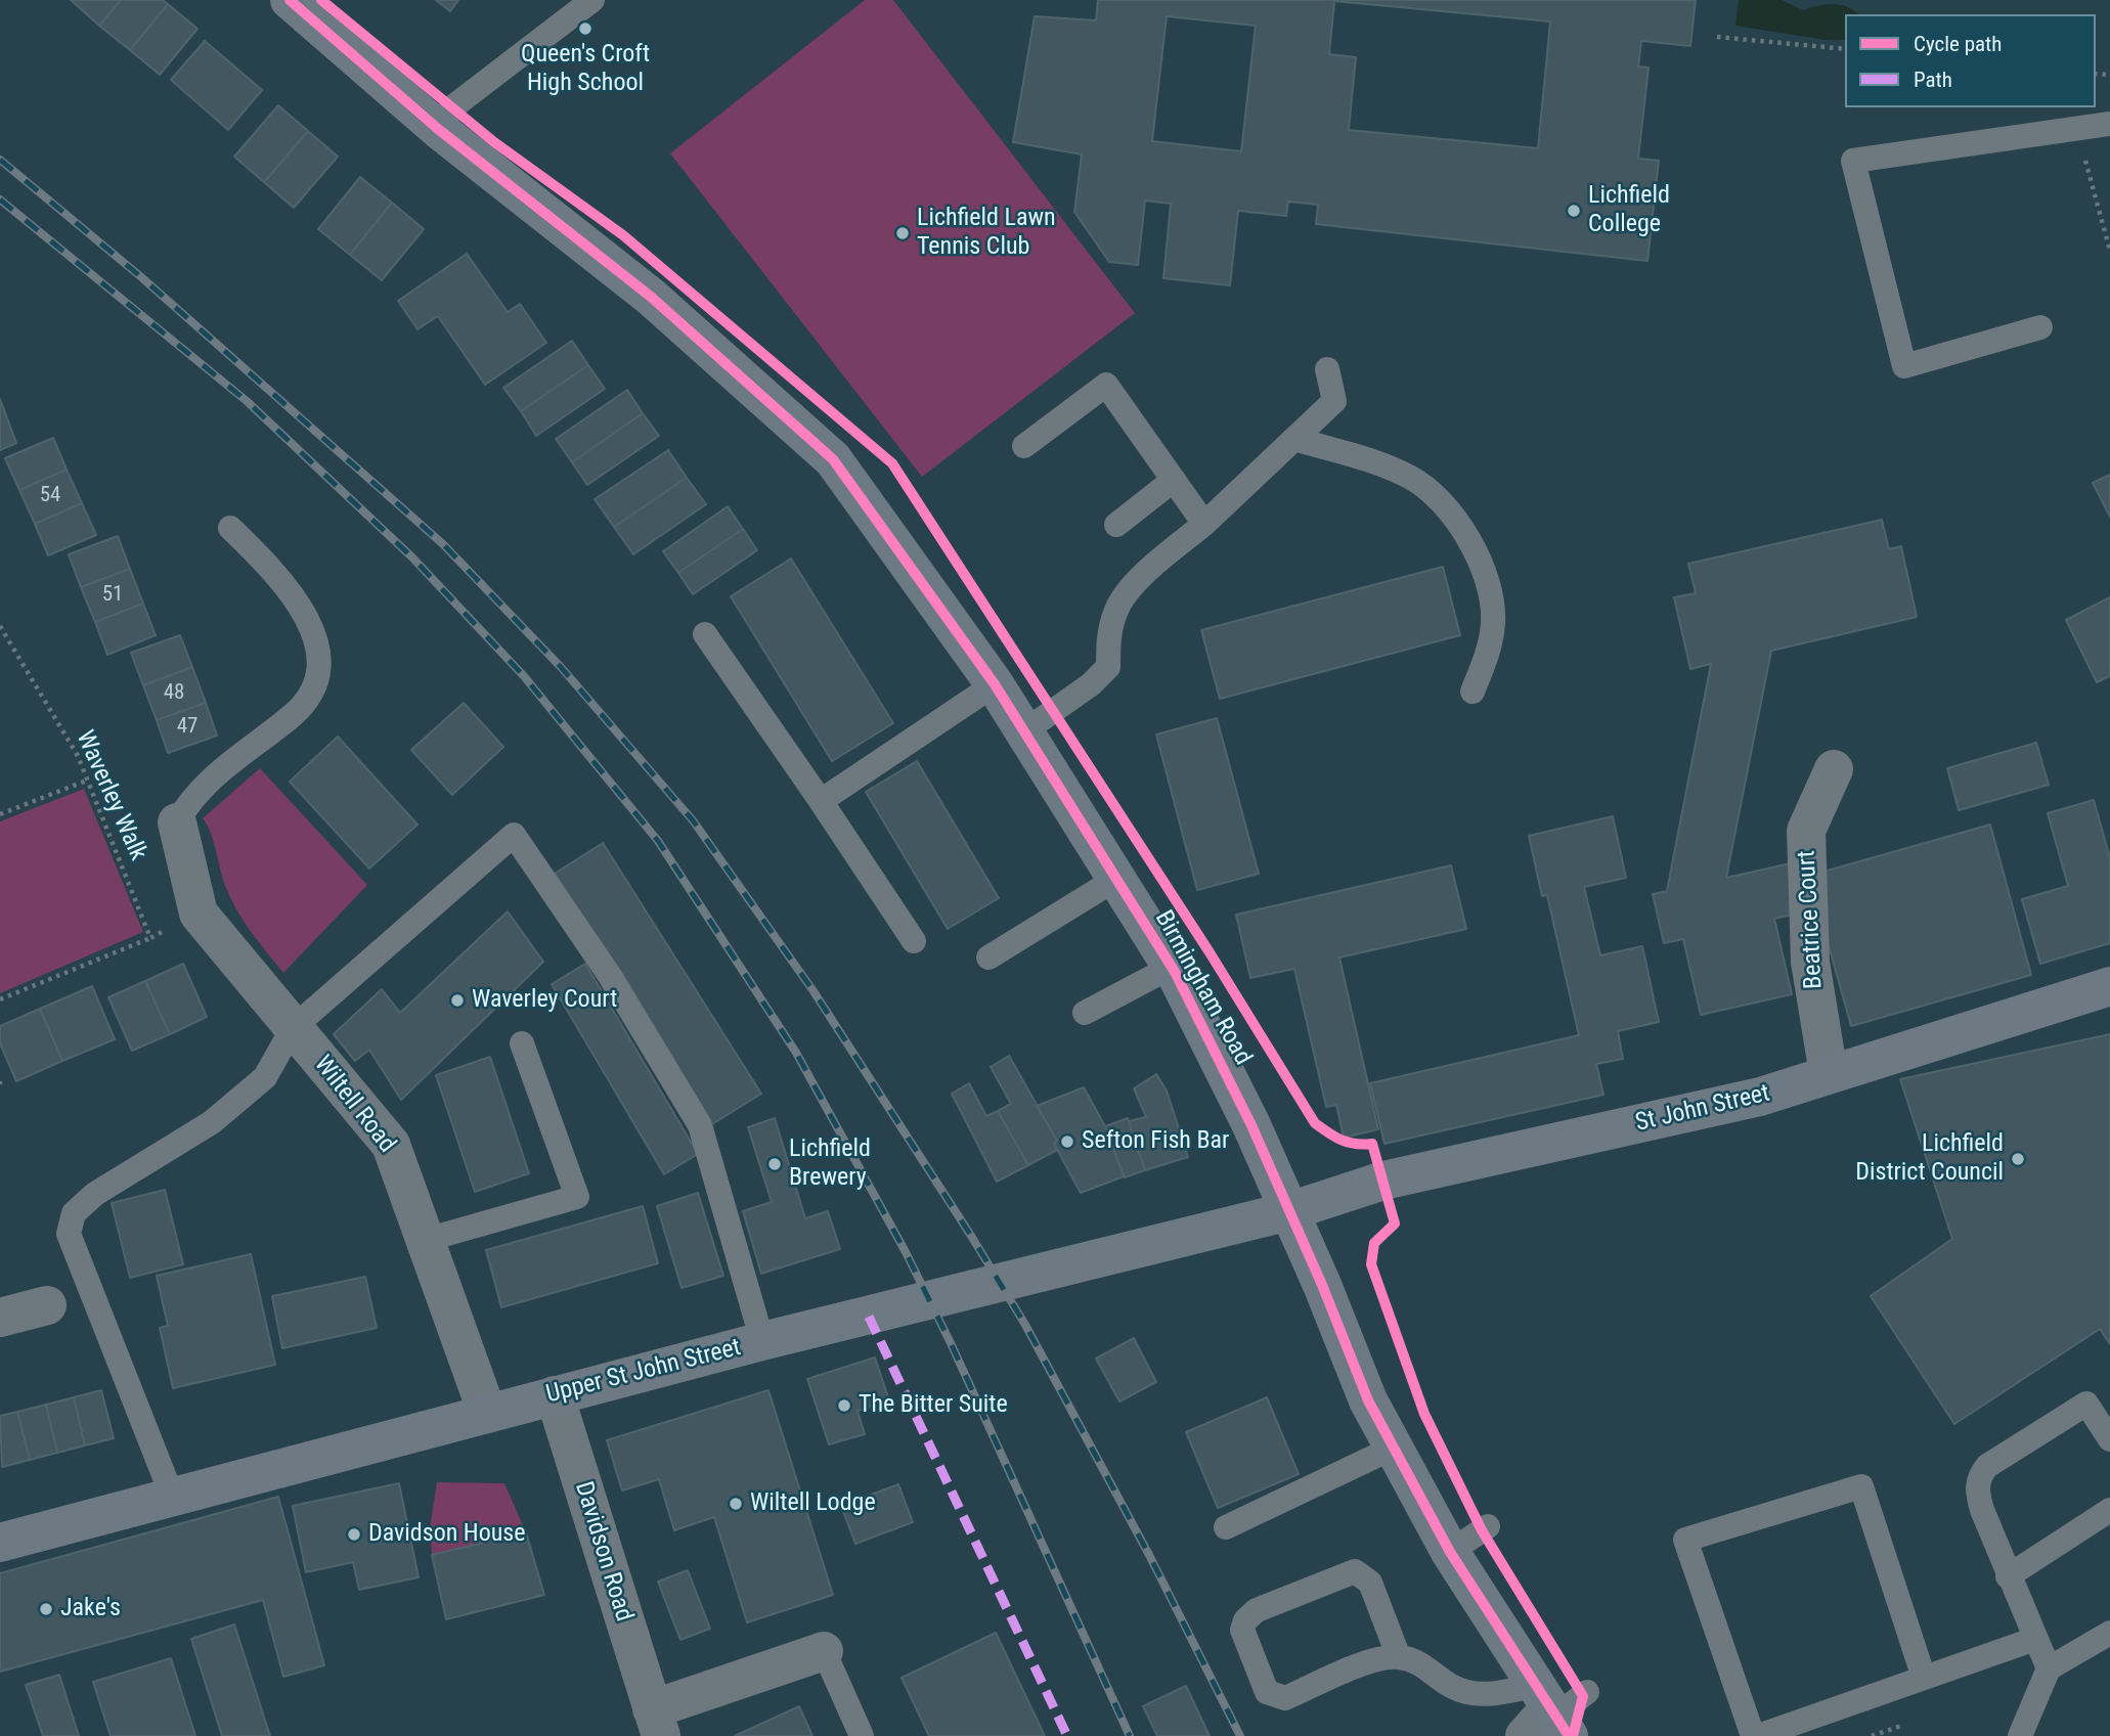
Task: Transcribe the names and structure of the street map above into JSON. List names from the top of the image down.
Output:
{
  "streets": {
    "street": [
      "Beatrice Court",
      "Birmingham Road",
      "Wiltell Road",
      "St John Street",
      "Upper St John Street",
      "Davidson Road"
    ],
    "path": ["Waverley Walk"]
  },
  "crossings": [
    ["Beatrice Court", "St John Street"],
    ["Birmingham Road", "St John Street"],
    ["Birmingham Road", "Upper St John Street"],
    ["Wiltell Road", "Upper St John Street"],
    ["St John Street", "Upper St John Street"],
    ["Upper St John Street", "Davidson Road"]
  ],
  "places": [
    "Queen's Croft High School",
    "Lichfield College",
    "Lichfield Lawn Tennis Club",
    "Waverley Court",
    "Sefton Fish Bar",
    "Lichfield District Council",
    "Lichfield Brewery",
    "The Bitter Suite",
    "Wiltell Lodge",
    "Davidson House",
    "Jake's"
  ],
  "house_numbers": [
    "54",
    "51",
    "48",
    "47"
  ],
  "legend": ["Cycle path", "Path"]
}
